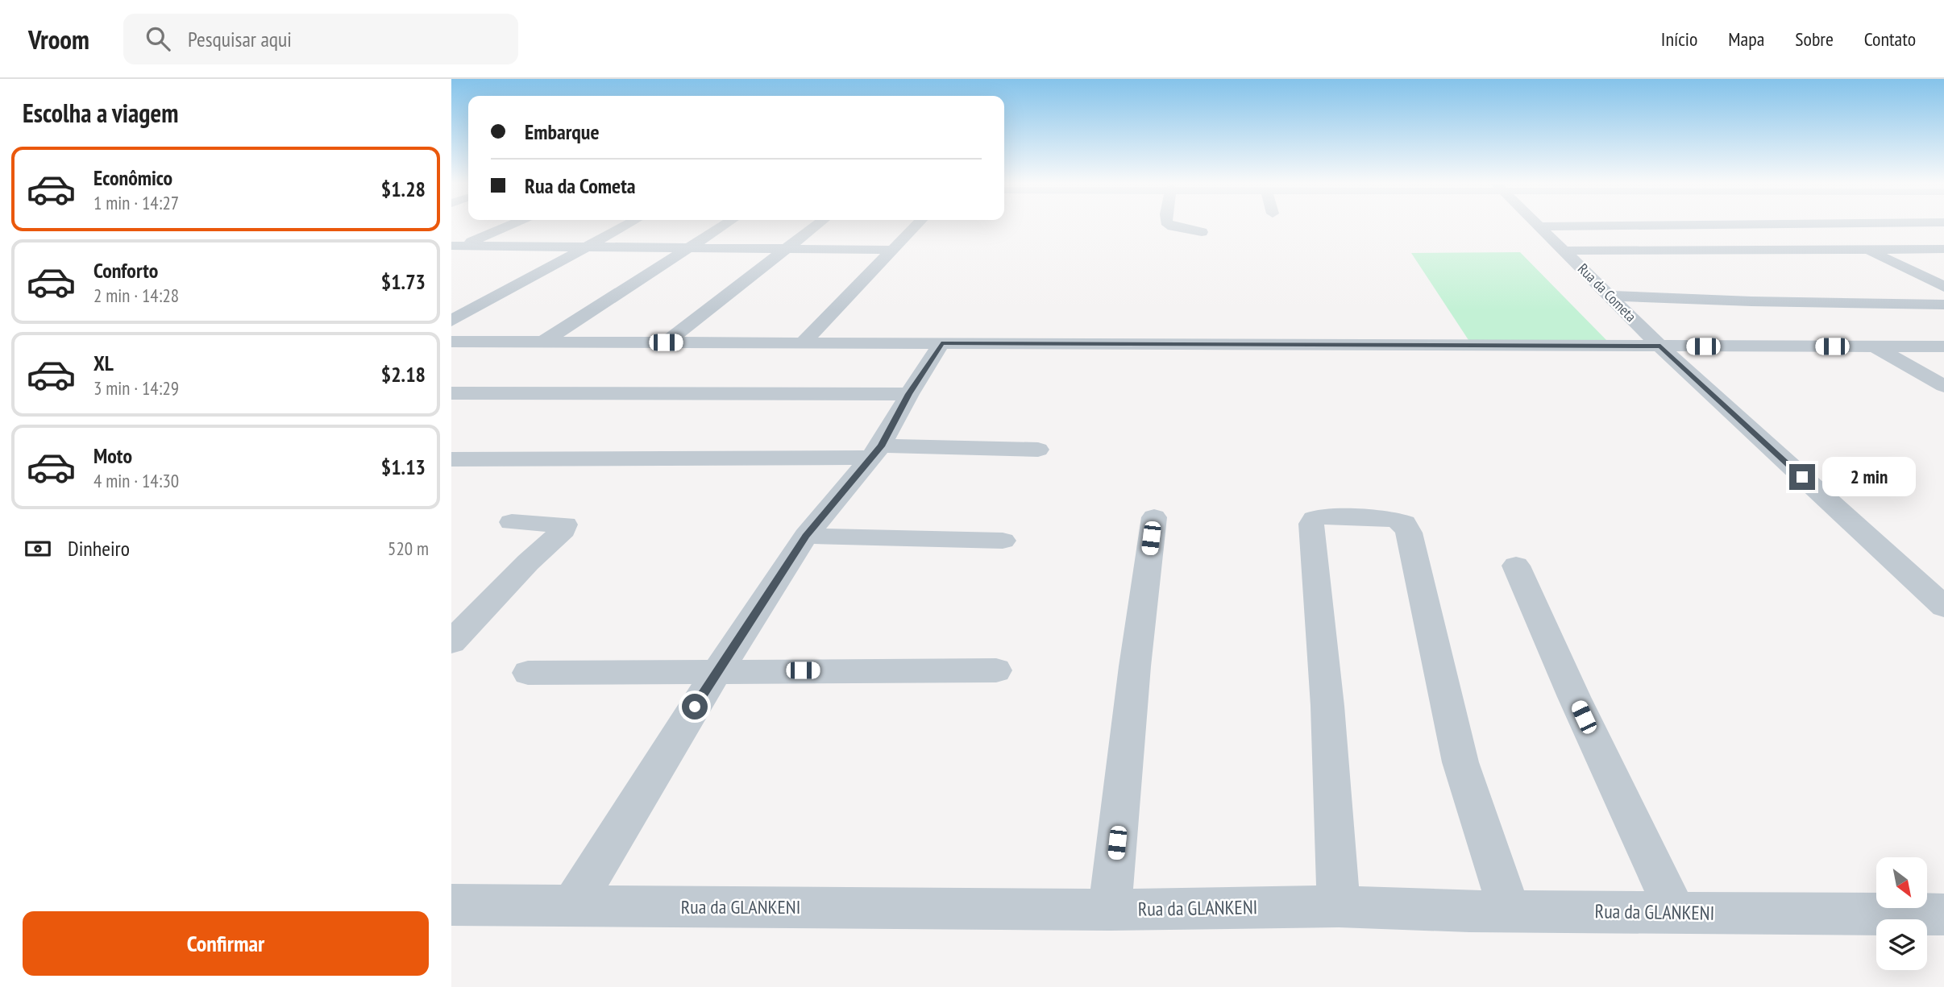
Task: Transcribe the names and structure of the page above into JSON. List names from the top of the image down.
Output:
{
  "streets": {
    "street": ["Rua da Cometa", "Rua da GLANKENI"]
  },
  "north": "bottom right",
  "page": {
    "header": "Vroom",
    "search": "Pesquisar aqui",
    "nav": [
      "Início",
      "Mapa",
      "Sobre",
      "Contato"
    ],
    "heading": "Escolha a viagem",
    "banner": ["Embarque", "Rua da Cometa"],
    "list": [
      {
        "name": "Econômico",
        "note": "1 min · 14:27",
        "value": "$1.28"
      },
      {
        "name": "Conforto",
        "note": "2 min · 14:28",
        "value": "$1.73"
      },
      {
        "name": "XL",
        "note": "3 min · 14:29",
        "value": "$2.18"
      },
      {
        "name": "Moto",
        "note": "4 min · 14:30",
        "value": "$1.13"
      }
    ],
    "bubble": "2 min",
    "pay": ["Dinheiro", "520 m"],
    "buttons": "Confirmar"
  }
}
